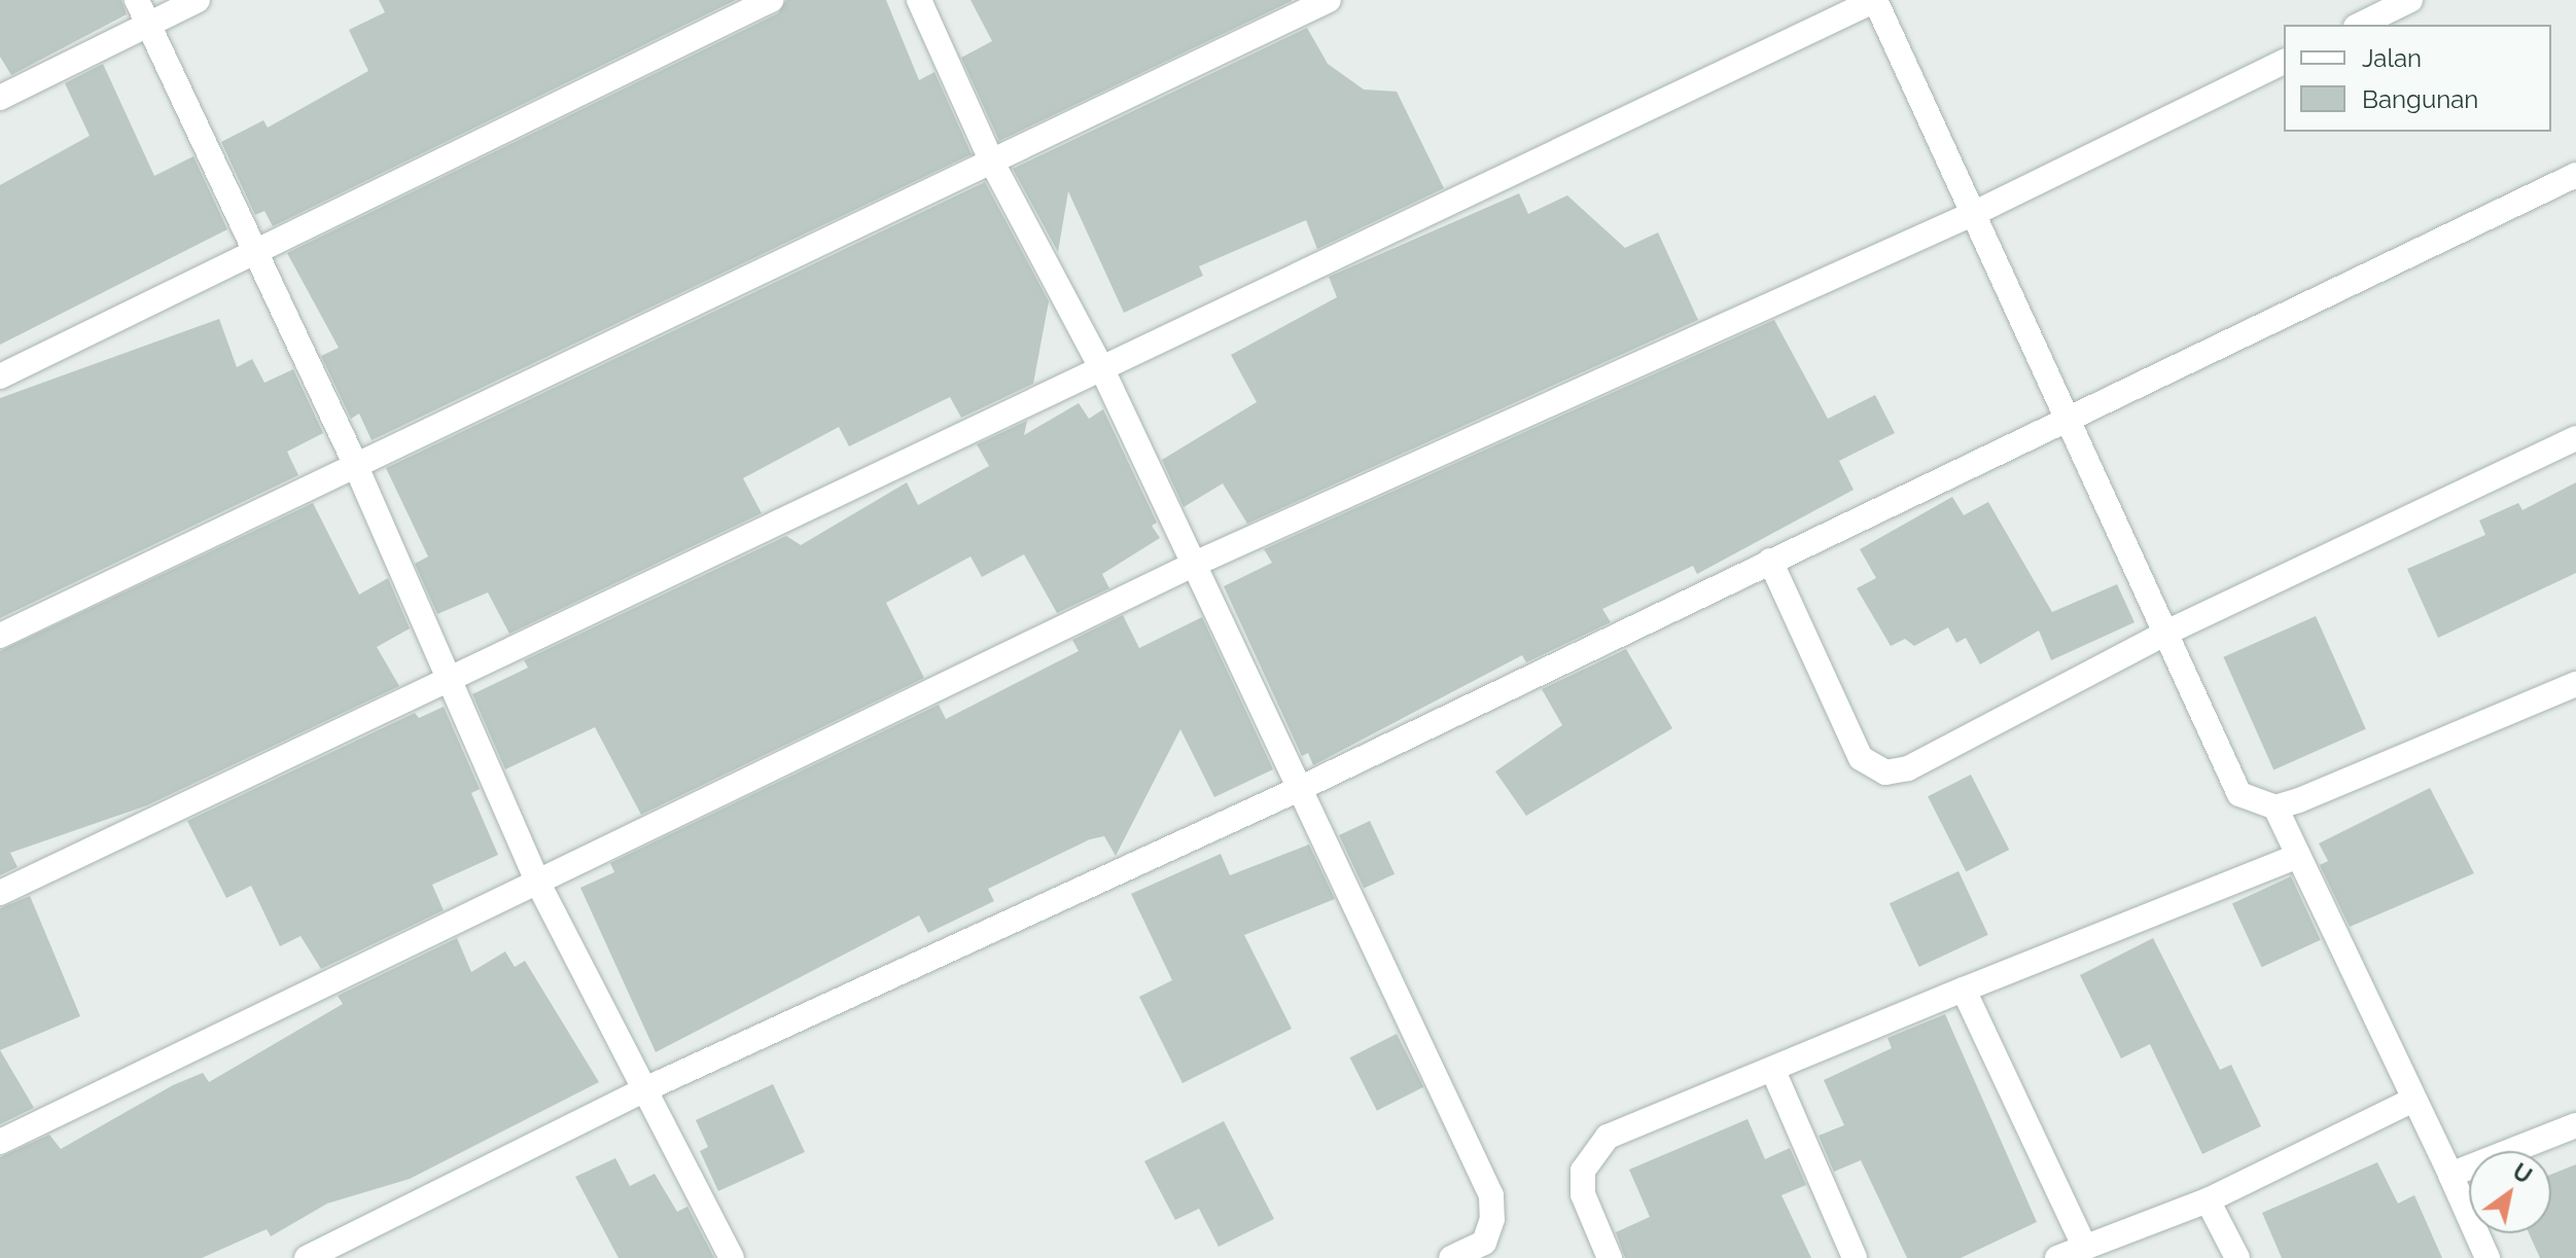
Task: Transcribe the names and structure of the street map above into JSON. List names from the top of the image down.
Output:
{
  "legend": ["Jalan", "Bangunan"],
  "north": "top right"
}
